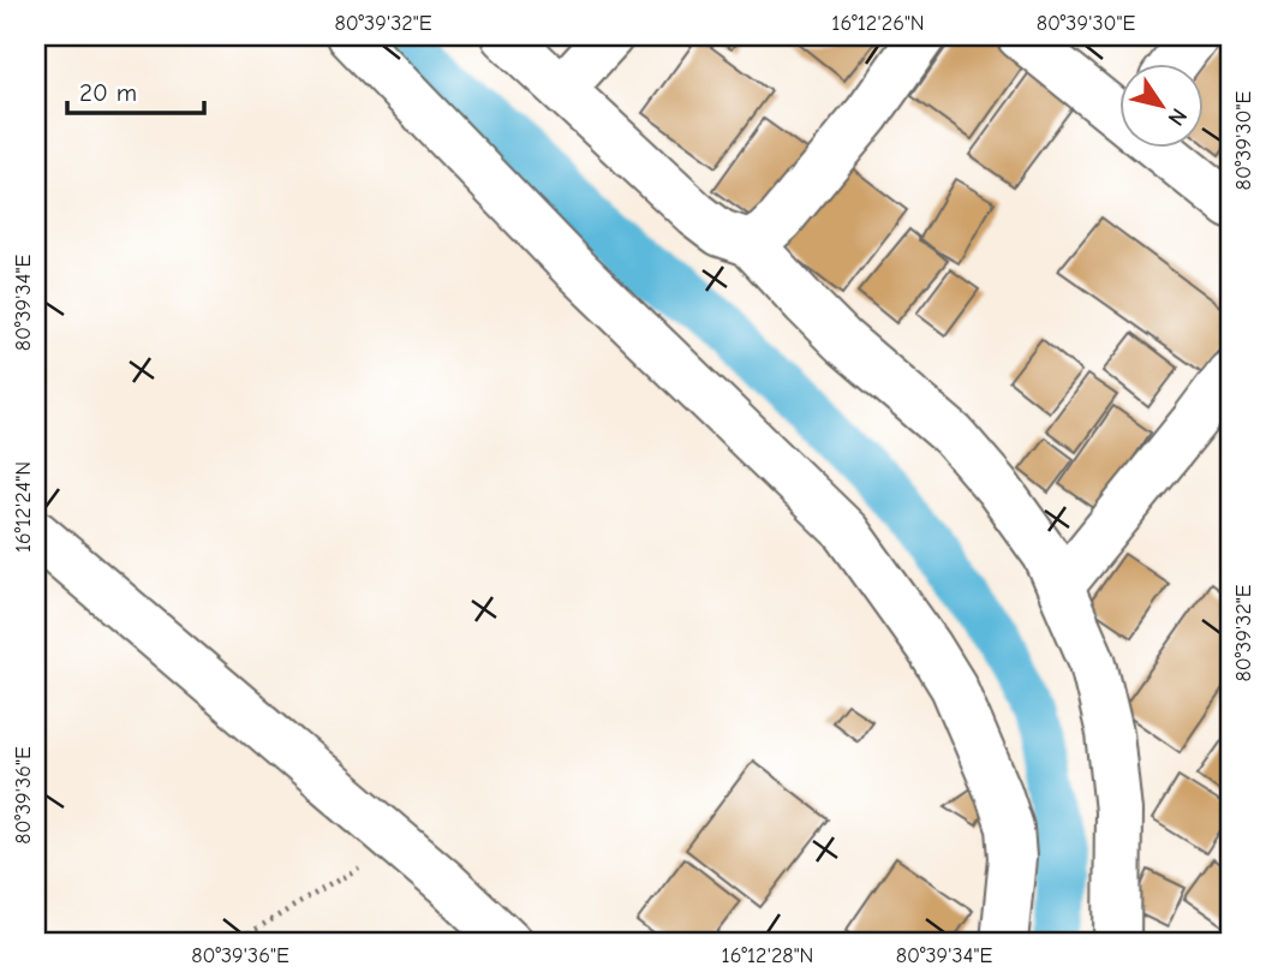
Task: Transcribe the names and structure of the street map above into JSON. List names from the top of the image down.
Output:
{
  "scale_bar": "20 m",
  "north": "bottom right",
  "coordinates": [
    "80°39'32\"E",
    "16°12'26\"N",
    "80°39'30\"E",
    "80°39'34\"E",
    "16°12'24\"N",
    "80°39'36\"E",
    "16°12'28\"N"
  ]
}
